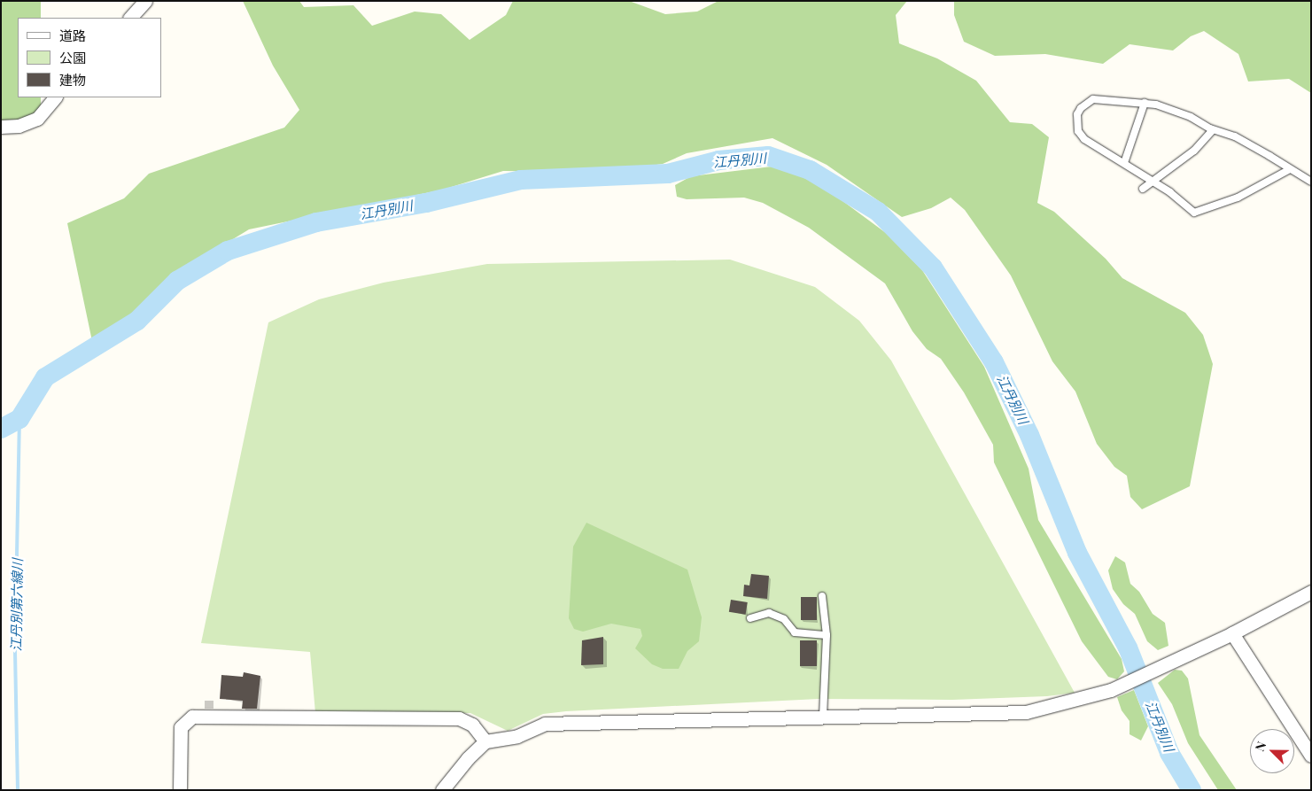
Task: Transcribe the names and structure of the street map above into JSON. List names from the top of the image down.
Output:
{
  "water": ["江丹別川", "江丹別第六線川"],
  "legend": ["道路", "公園", "建物"],
  "north": "top left"
}
